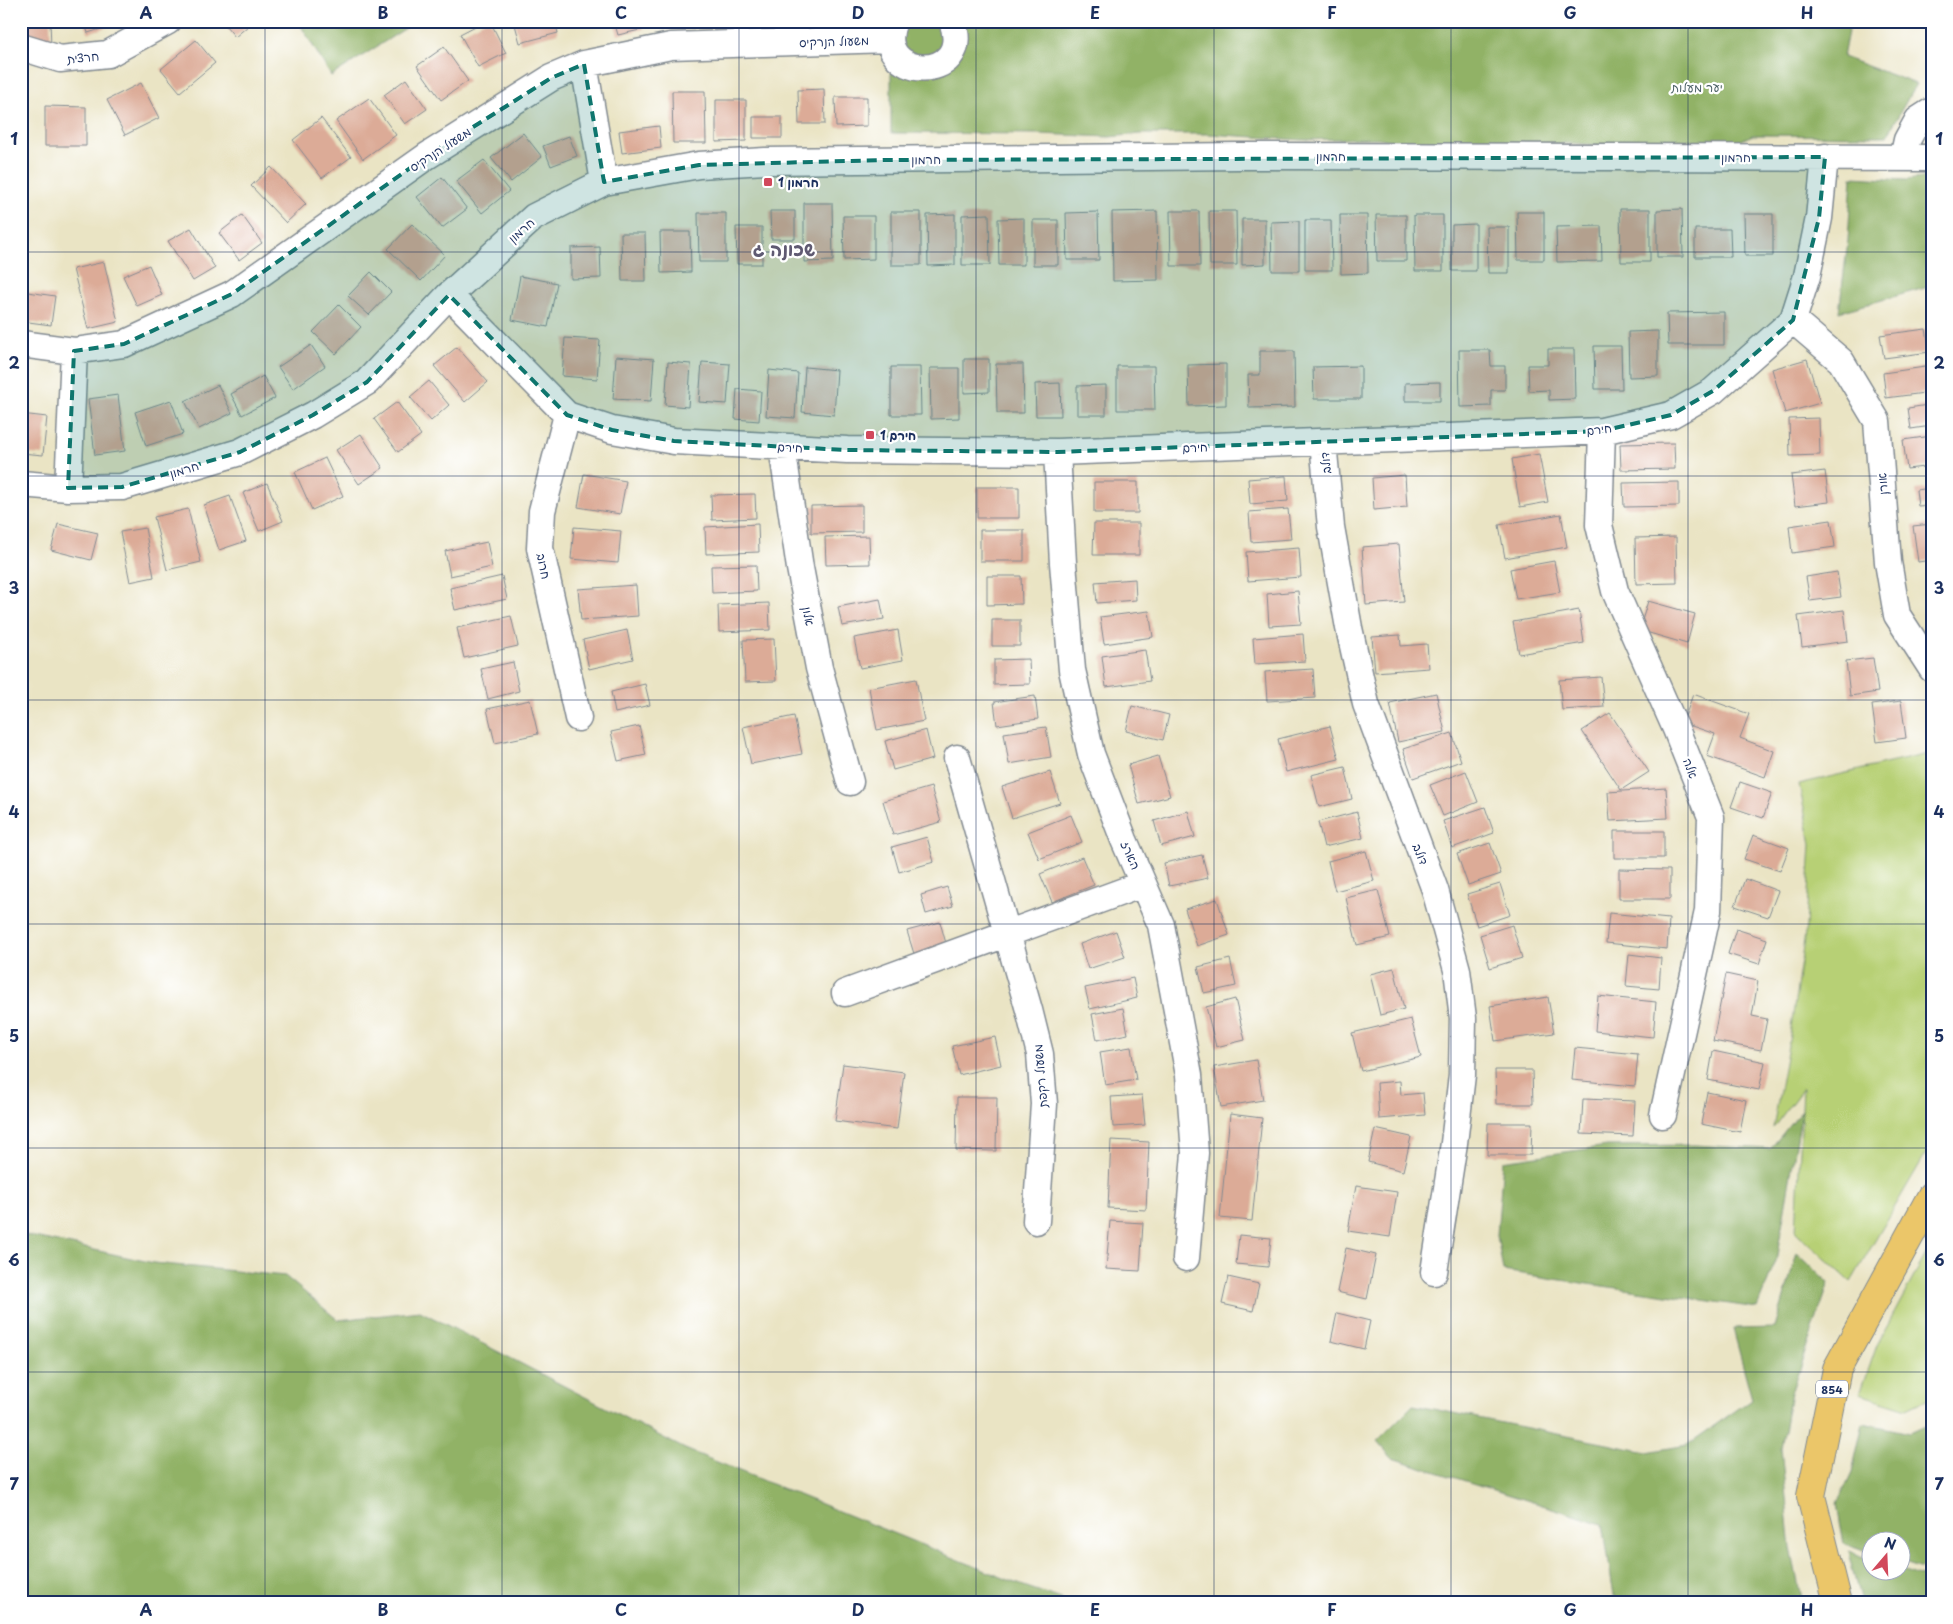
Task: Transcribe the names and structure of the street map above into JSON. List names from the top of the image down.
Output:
{
  "streets": {
    "main road": ["854"],
    "street": [
      "משעול הנרקיס",
      "חרצית",
      "חרמון",
      "חירם",
      "דולב",
      "אורן",
      "חרוב",
      "אלון",
      "אלה",
      "הארז",
      "משעול רקפת"
    ]
  },
  "crossings": [
    ["חרמון", "חירם"],
    ["חירם", "דולב"],
    ["חירם", "אורן"],
    ["חירם", "חרוב"],
    ["חירם", "אלון"],
    ["חירם", "אלה"],
    ["חירם", "הארז"]
  ],
  "districts": ["שכונה ג"],
  "parks": ["יער מעלות"],
  "places": {
    "transit": ["חרמון 1", "חירם 1"]
  },
  "north": "top",
  "grid": {
    "columns": [
      "A",
      "B",
      "C",
      "D",
      "E",
      "F",
      "G",
      "H"
    ],
    "rows": [
      "1",
      "2",
      "3",
      "4",
      "5",
      "6",
      "7"
    ]
  }
}
